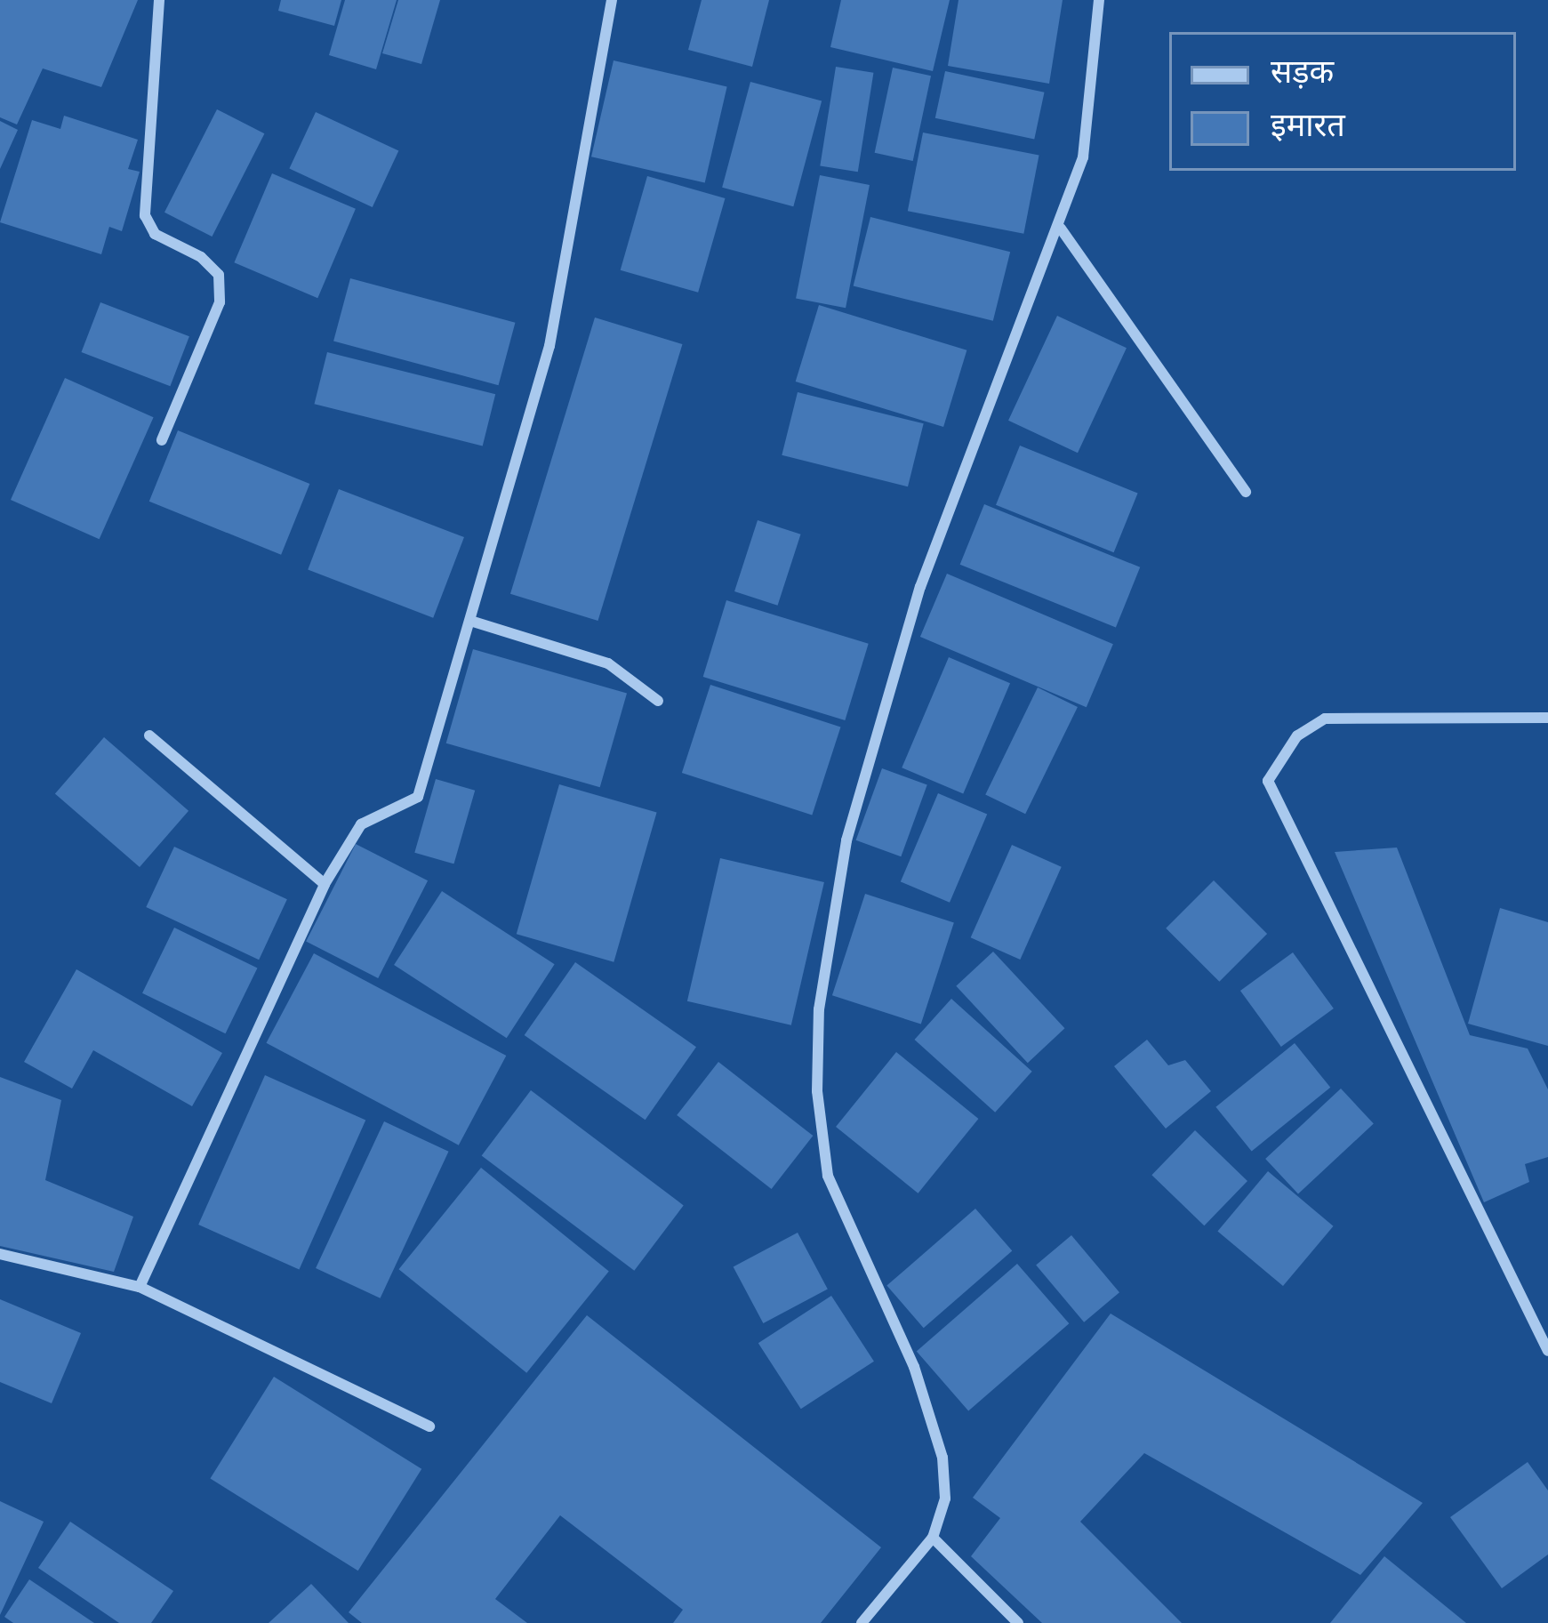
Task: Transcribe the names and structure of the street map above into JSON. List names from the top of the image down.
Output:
{
  "legend": ["सड़क", "इमारत"]
}
